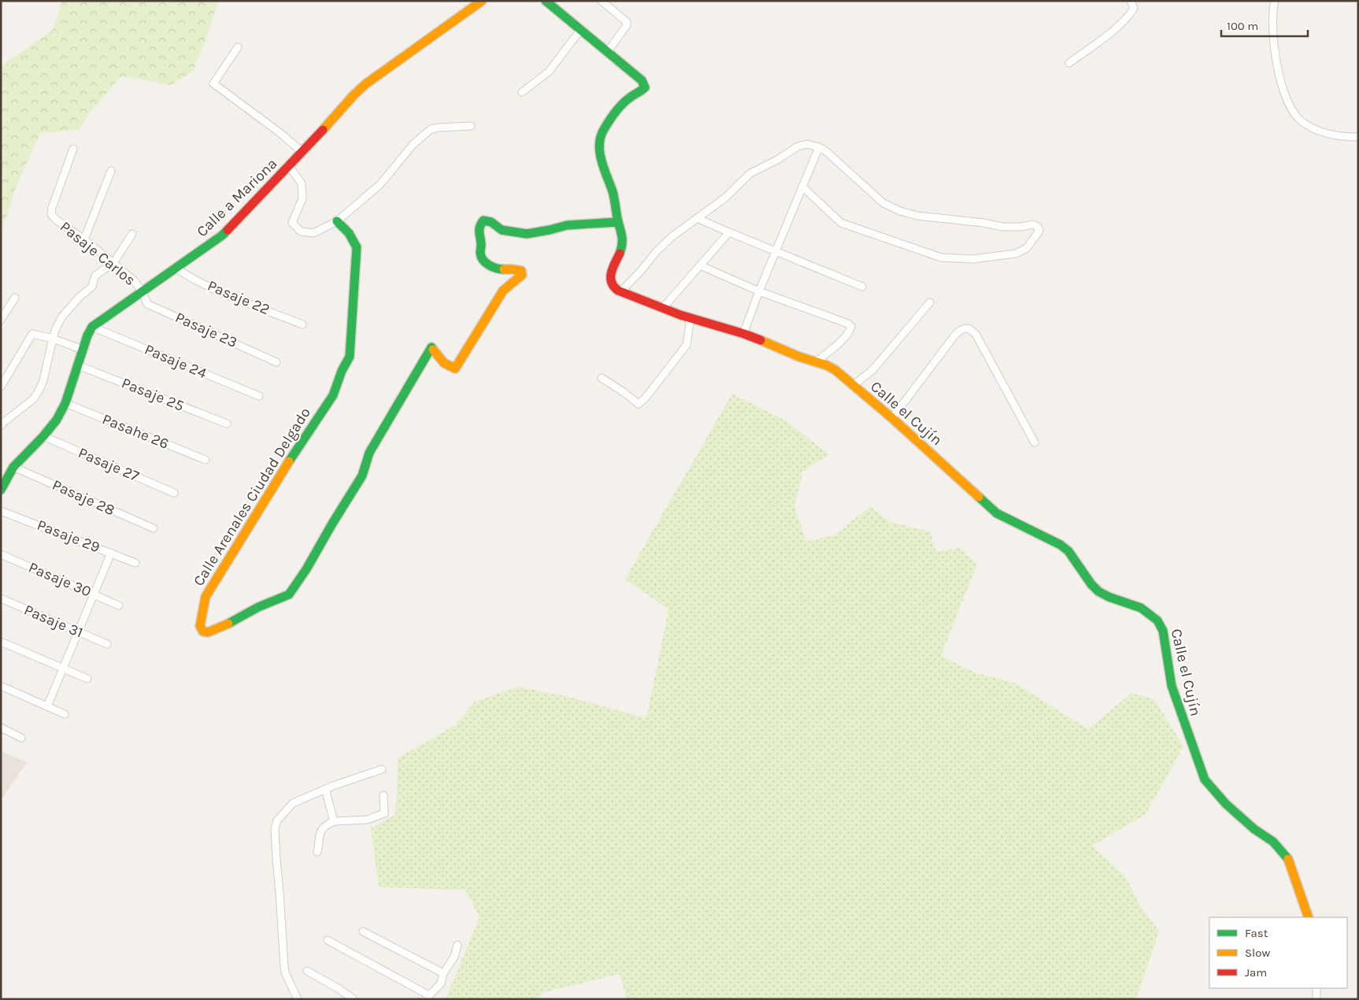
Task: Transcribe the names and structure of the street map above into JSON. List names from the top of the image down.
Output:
{
  "streets": {
    "street": [
      "Calle a Mariona",
      "Pasaje Carlos",
      "Pasaje 22",
      "Pasaje 23",
      "Pasaje 24",
      "Pasaje 25",
      "Calle el Cujín",
      "Pasahe 26",
      "Pasaje 27",
      "Calle Arenales Ciudad Delgado",
      "Pasaje 28",
      "Pasaje 29",
      "Pasaje 30",
      "Pasaje 31"
    ]
  },
  "crossings": [
    ["Calle a Mariona", "Pasaje Carlos"],
    ["Calle a Mariona", "Pasaje 22"],
    ["Calle a Mariona", "Pasaje 23"],
    ["Calle a Mariona", "Pasaje 24"],
    ["Pasaje Carlos", "Pasaje 23"]
  ],
  "legend": ["Fast", "Slow", "Jam"],
  "scale_bar": "100 m"
}
